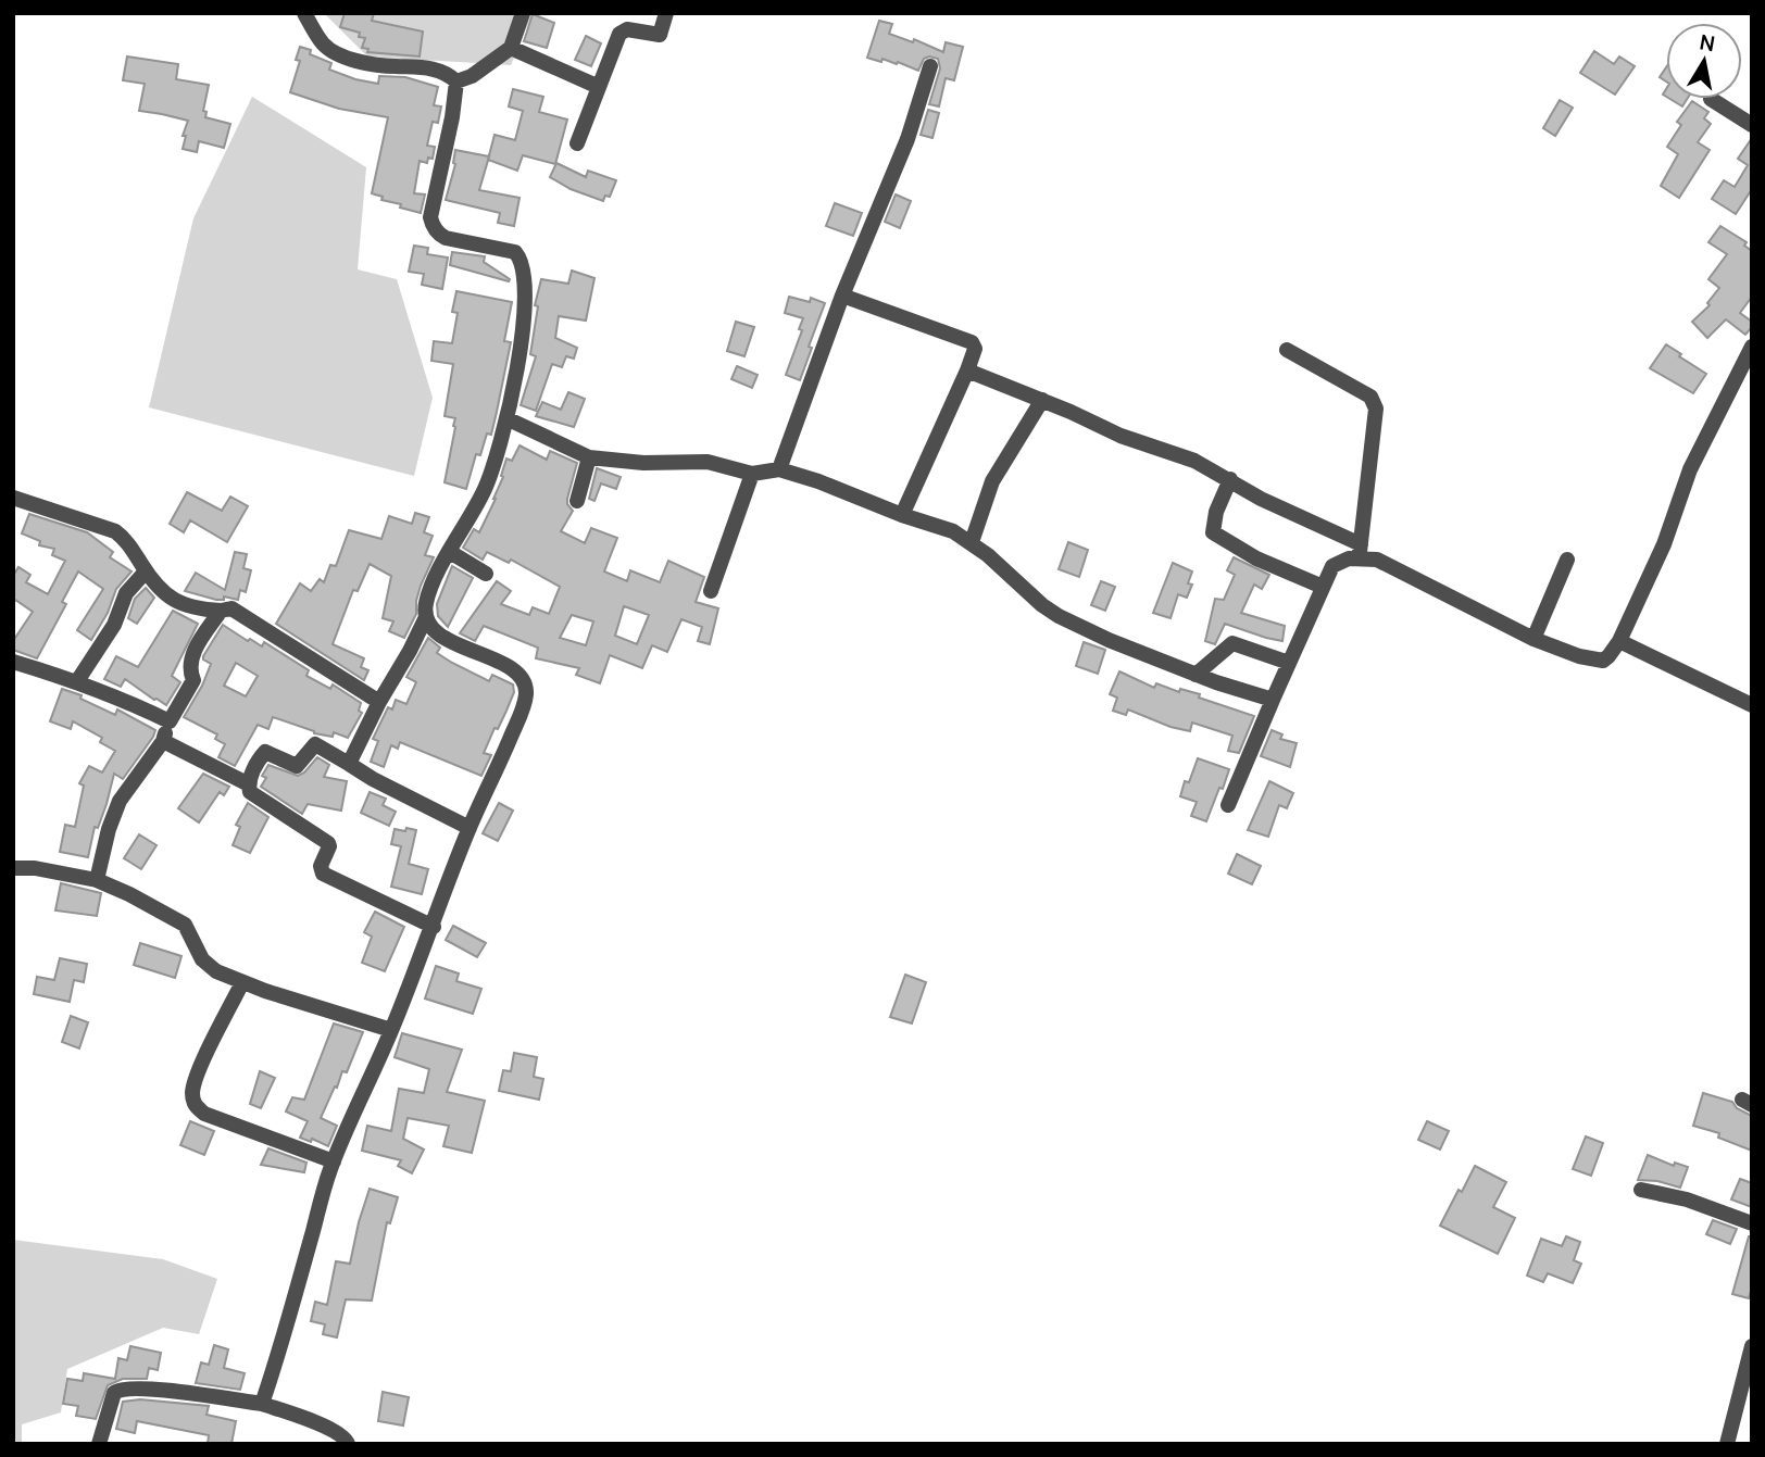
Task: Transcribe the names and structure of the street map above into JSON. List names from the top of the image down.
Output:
{
  "north": "top"
}
